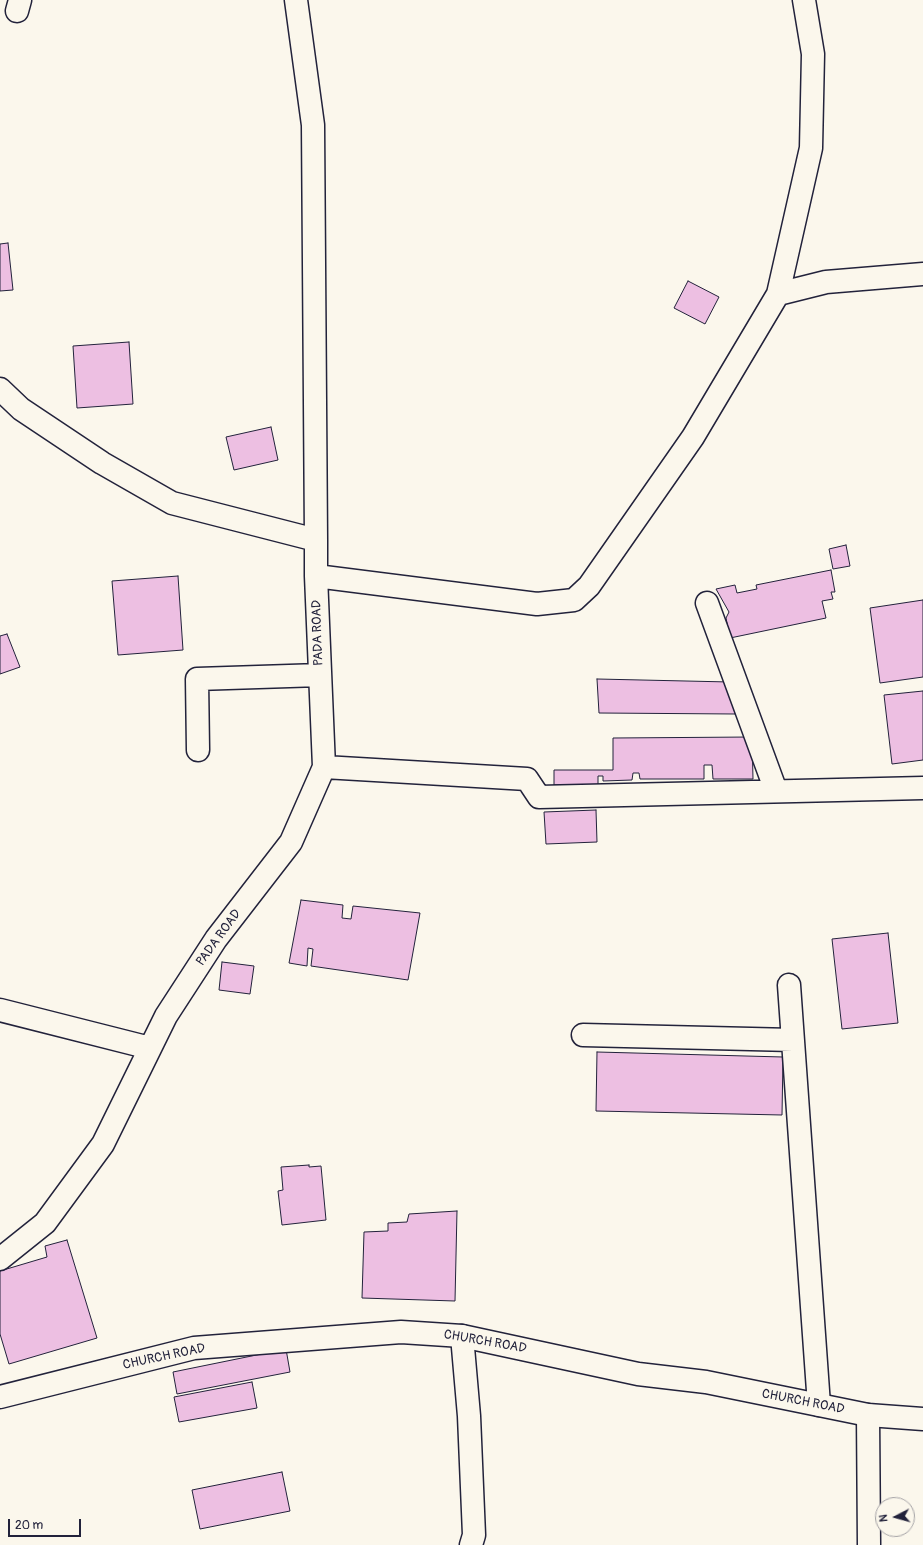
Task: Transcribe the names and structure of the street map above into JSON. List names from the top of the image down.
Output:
{
  "streets": {
    "street": ["PADA ROAD", "CHURCH ROAD"]
  },
  "scale_bar": "20 m",
  "north": "left"
}
